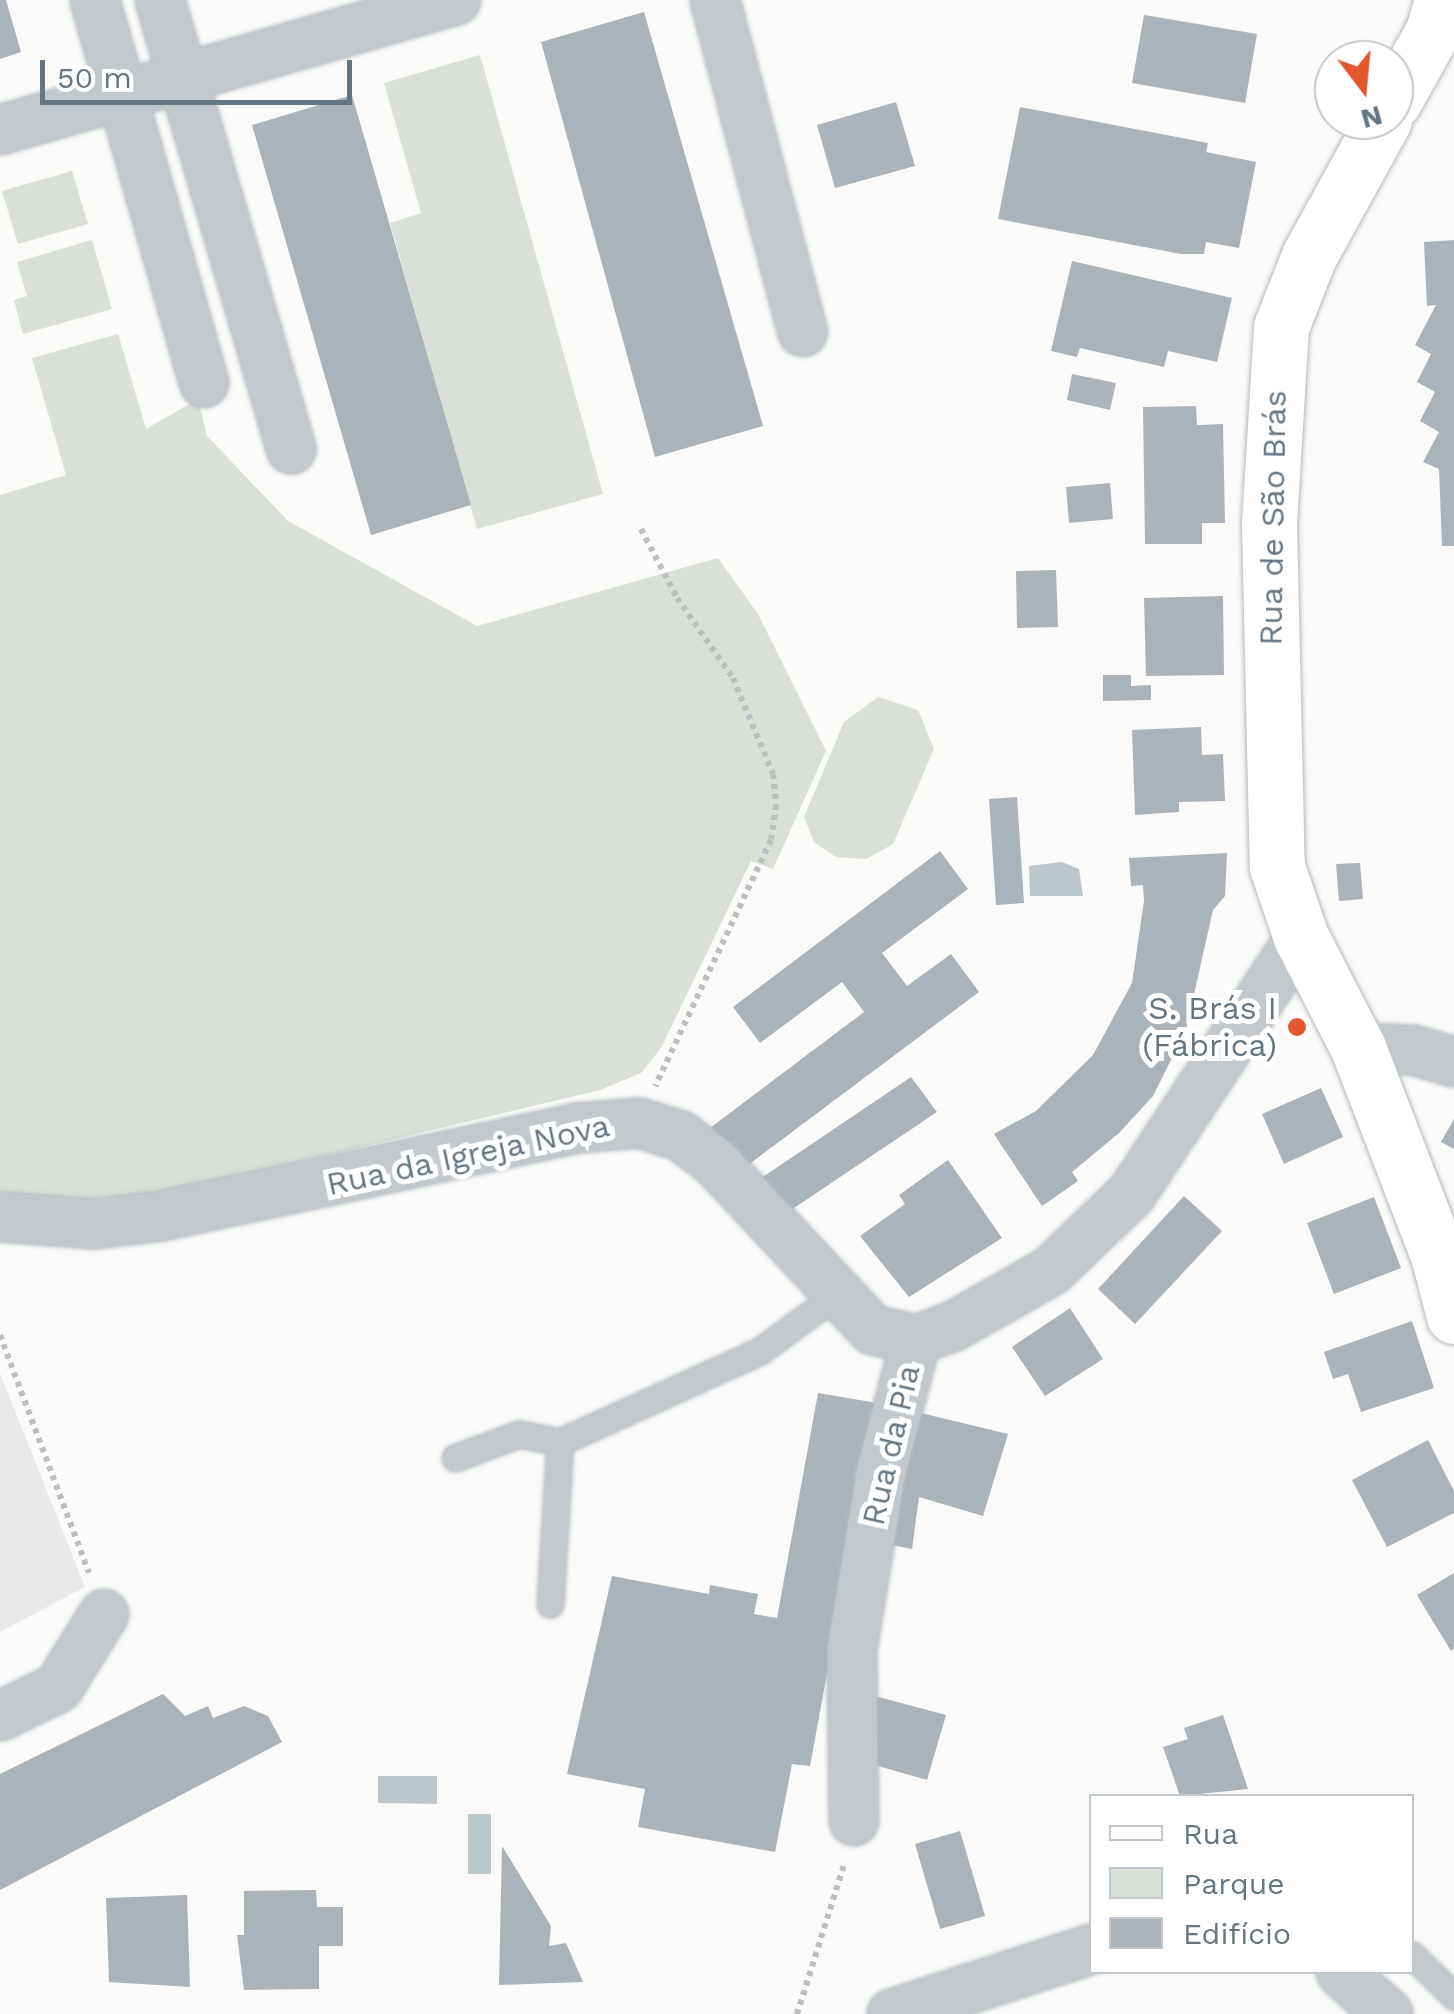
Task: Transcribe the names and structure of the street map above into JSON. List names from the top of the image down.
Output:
{
  "streets": {
    "street": ["Rua de São Brás", "Rua da Igreja Nova", "Rua da Pia"]
  },
  "crossings": [
    ["Rua de São Brás", "Rua da Pia"],
    ["Rua da Igreja Nova", "Rua da Pia"]
  ],
  "places": ["S. Brás I (Fábrica)"],
  "legend": ["Rua", "Parque", "Edifício"],
  "scale_bar": "50 m",
  "north": "bottom"
}
